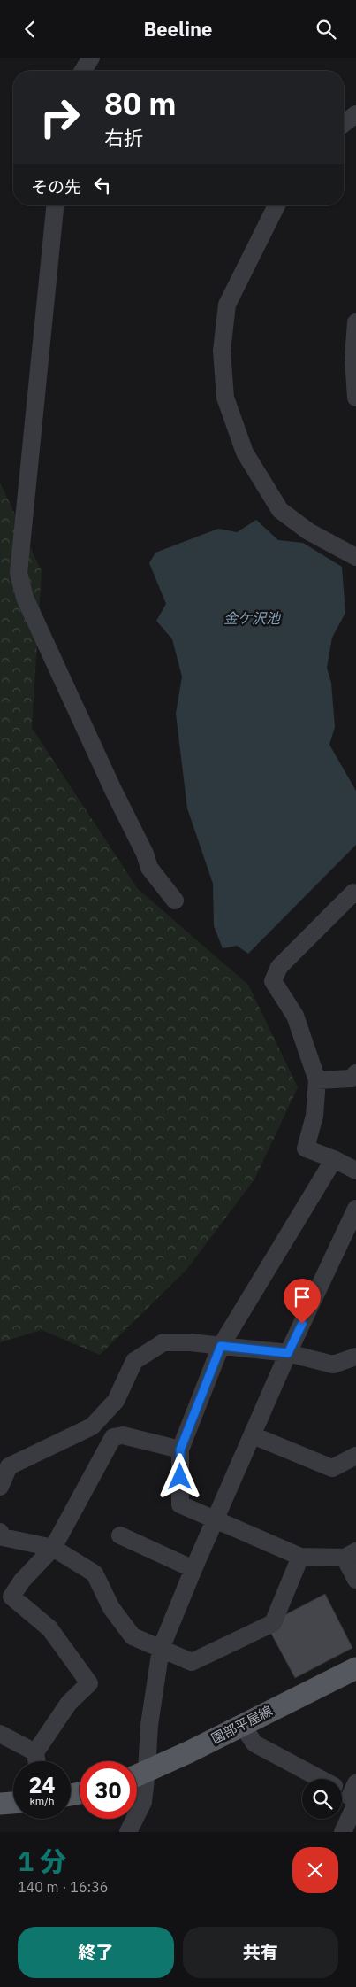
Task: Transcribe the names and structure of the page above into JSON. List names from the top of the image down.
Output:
{
  "streets": {
    "main road": ["園部平屋線"]
  },
  "water": ["金ケ沢池"],
  "page": {
    "header": "Beeline",
    "turn": ["80 m", "右折"],
    "then": "その先",
    "speed": "24 km/h",
    "limit": "30",
    "heading": ["1 分", "140 m · 16:36"],
    "buttons": ["終了", "共有"]
  }
}
